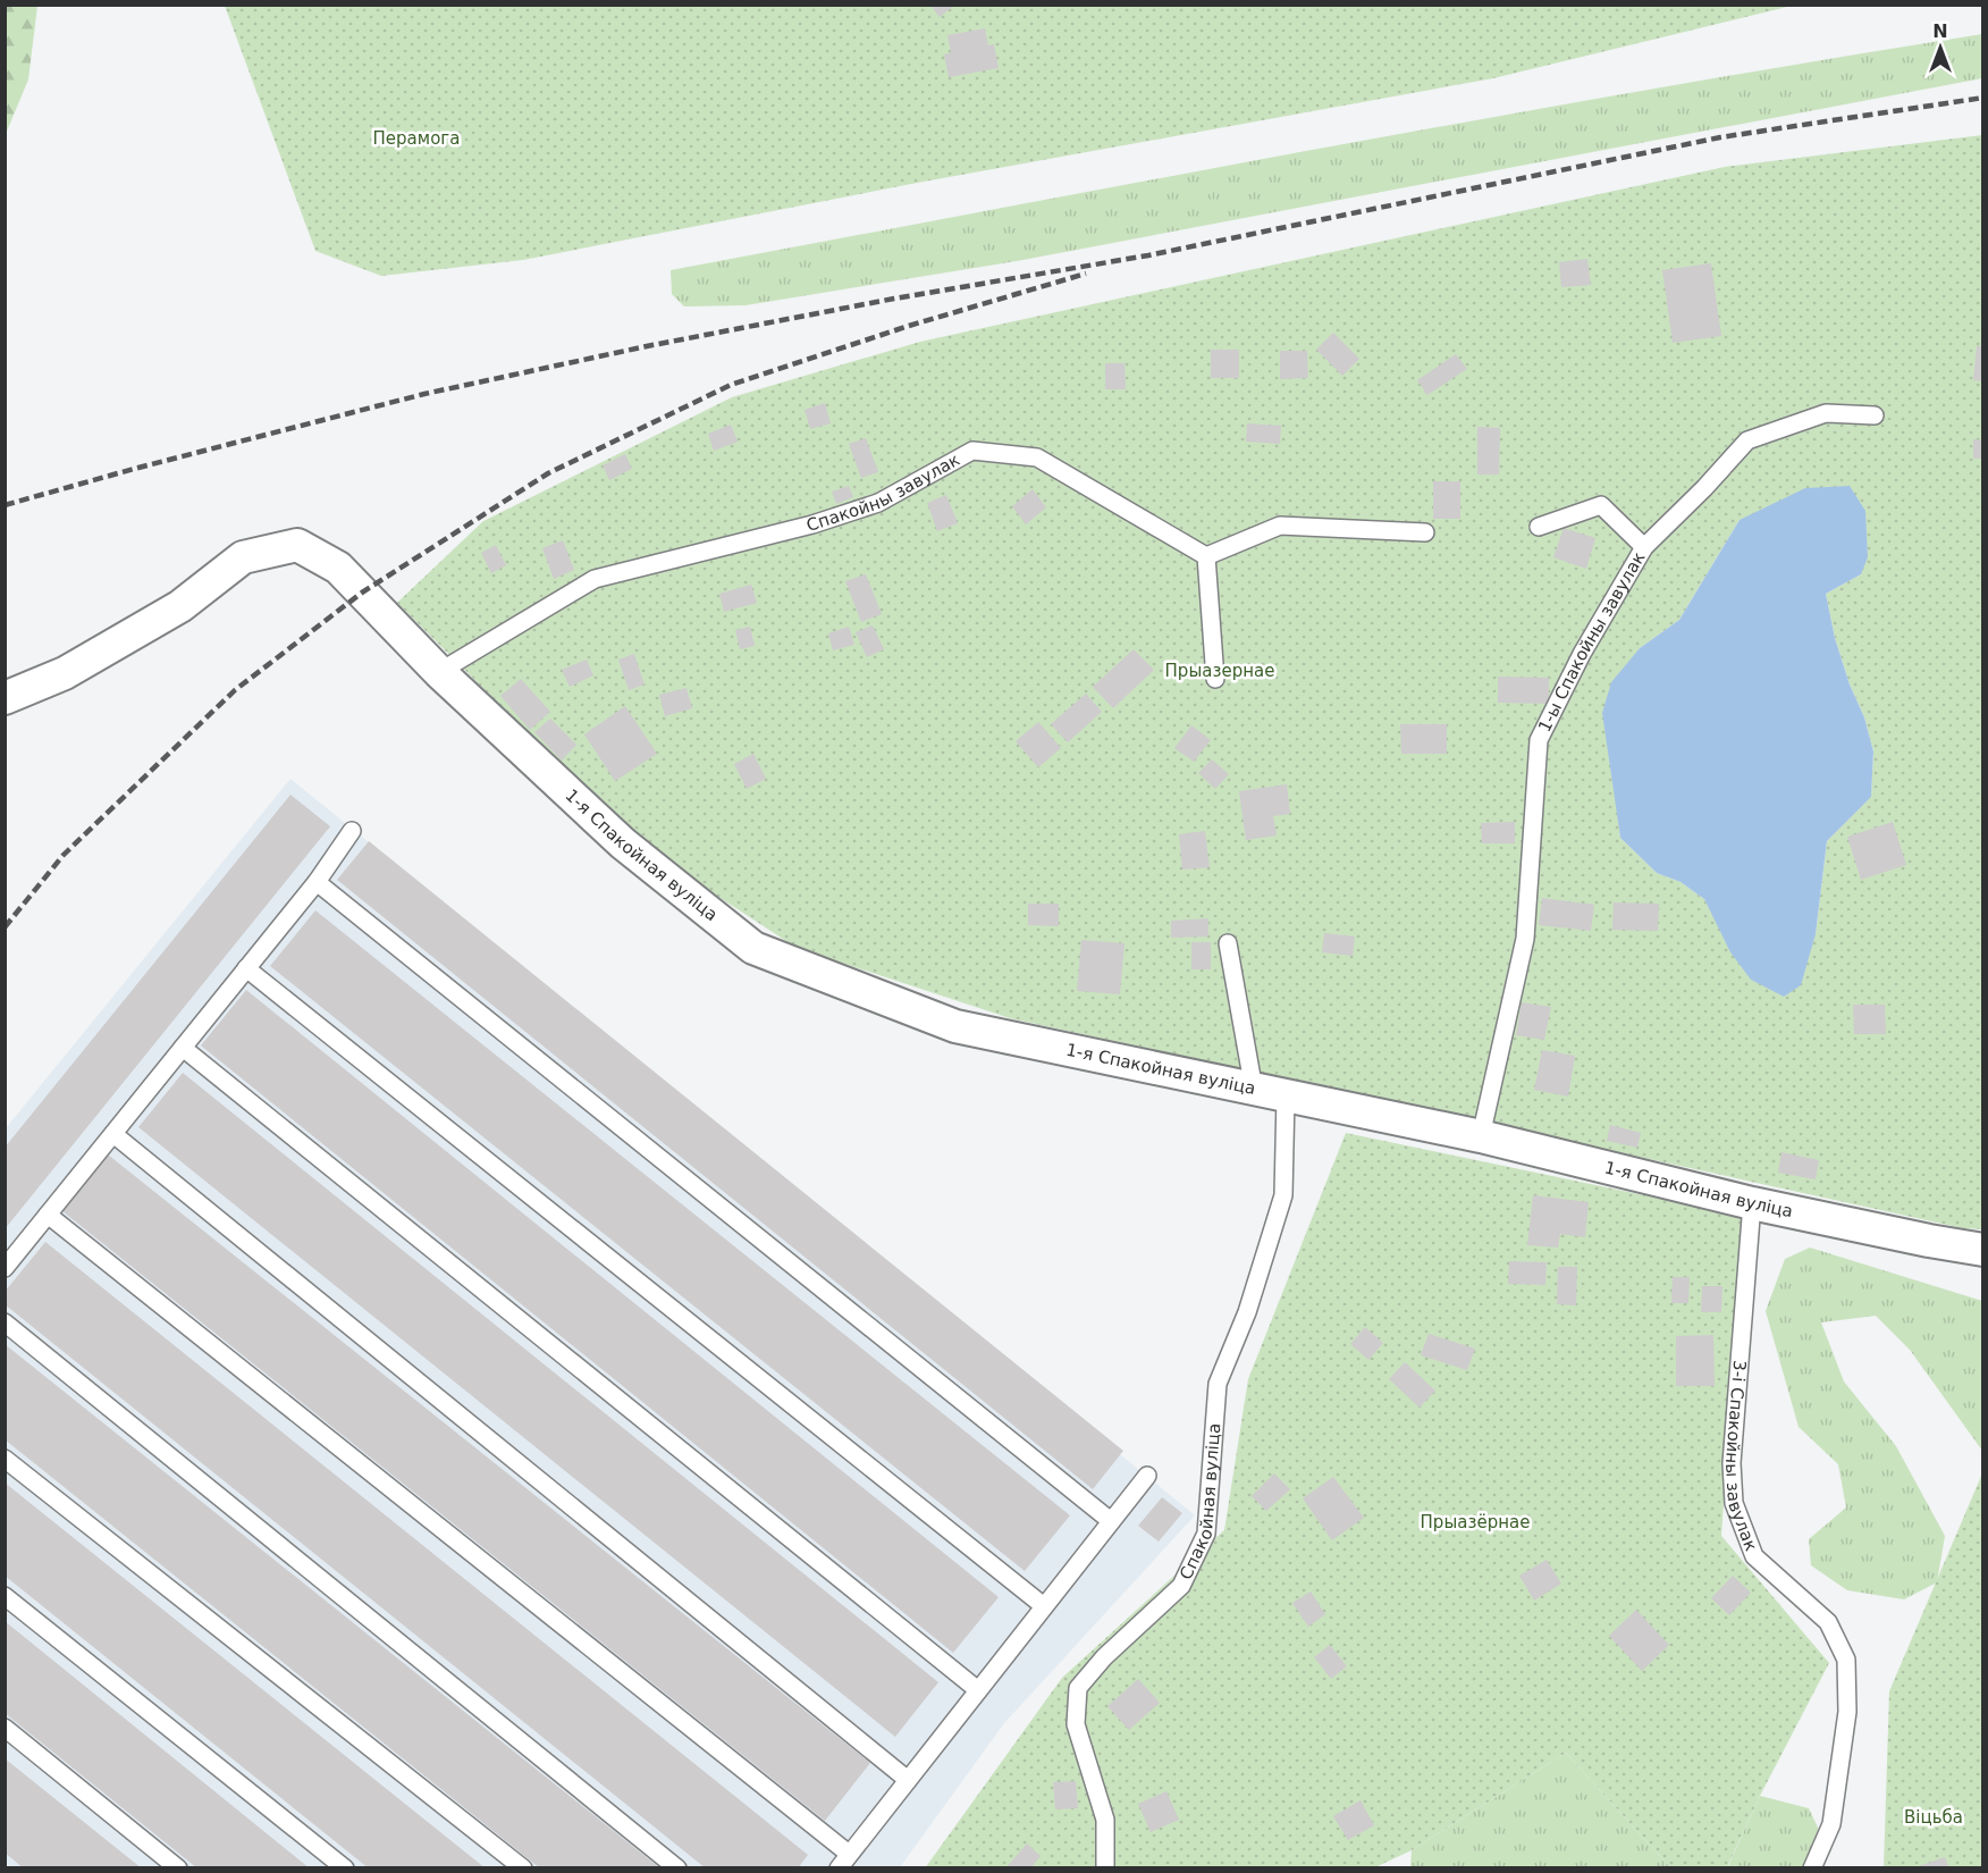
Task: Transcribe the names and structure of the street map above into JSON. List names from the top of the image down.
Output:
{
  "streets": {
    "street": ["1-я Спакойная вуліца"],
    "lane": [
      "Спакойны завулак",
      "1-ы Спакойны завулак",
      "3-і Спакойны завулак",
      "Спакойная вуліца"
    ]
  },
  "crossings": [
    ["Спакойны завулак", "1-я Спакойная вуліца"],
    ["1-ы Спакойны завулак", "1-я Спакойная вуліца"],
    ["1-я Спакойная вуліца", "3-і Спакойны завулак"],
    ["1-я Спакойная вуліца", "Спакойная вуліца"]
  ],
  "parks": [
    "Перамога",
    "Прыазернае",
    "Прыазёрнае",
    "Віцьба"
  ],
  "north": "top"
}
